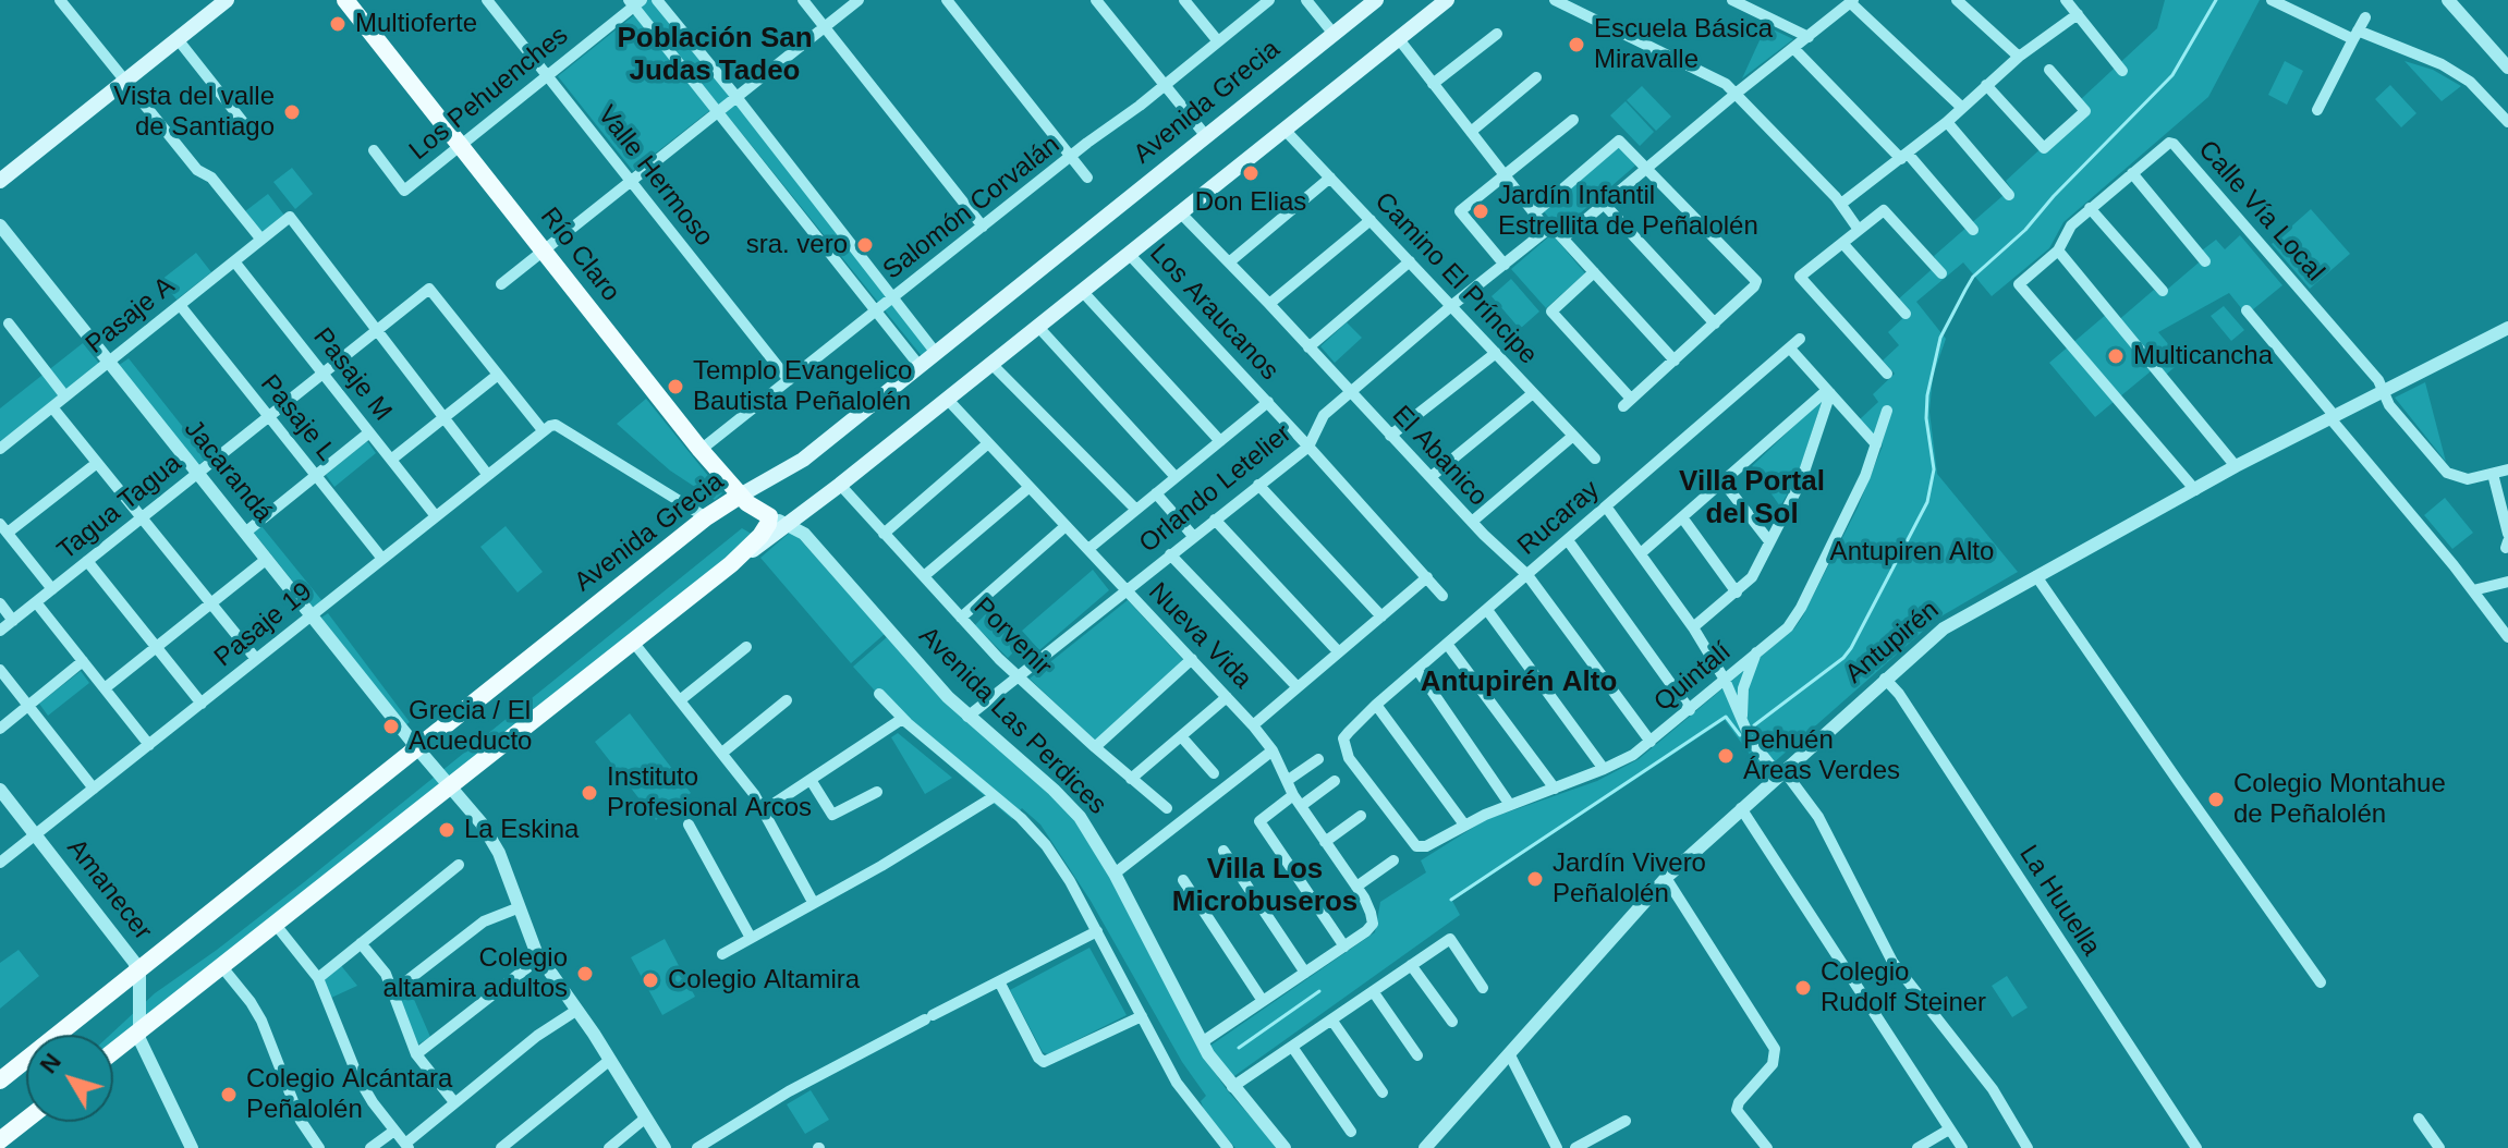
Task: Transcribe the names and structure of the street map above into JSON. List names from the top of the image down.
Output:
{
  "streets": {
    "main road": ["Avenida Grecia", "Río Claro"],
    "street": [
      "Los Pehuenches",
      "Valle Hermoso",
      "Salomón Corvalán",
      "Calle Vía Local",
      "Camino El Príncipe",
      "Los Araucanos",
      "Pasaje A",
      "Pasaje M",
      "Pasaje L",
      "El Abanico",
      "Jacarandá",
      "Orlando Letelier",
      "Tagua Tagua",
      "Rucaray",
      "Pasaje 19",
      "Nueva Vida",
      "Porvenir",
      "Antupirén",
      "Quintalí",
      "Avenida Las Perdices",
      "Amanecer",
      "La Huuella"
    ]
  },
  "crossings": [
    ["Los Pehuenches", "Valle Hermoso"],
    ["Los Pehuenches", "Río Claro"],
    ["Avenida Grecia", "Río Claro"],
    ["Avenida Grecia", "Jacarandá"],
    ["Avenida Grecia", "Pasaje 19"],
    ["Avenida Grecia", "Amanecer"],
    ["Valle Hermoso", "Salomón Corvalán"],
    ["Salomón Corvalán", "Río Claro"],
    ["Calle Vía Local", "Antupirén"],
    ["Río Claro", "Avenida Las Perdices"],
    ["Camino El Príncipe", "Orlando Letelier"],
    ["Los Araucanos", "Orlando Letelier"],
    ["Pasaje A", "Pasaje M"],
    ["Pasaje A", "Pasaje L"],
    ["Pasaje A", "Jacarandá"],
    ["Pasaje A", "Tagua Tagua"],
    ["Pasaje M", "Tagua Tagua"],
    ["Pasaje M", "Pasaje 19"],
    ["Pasaje L", "Tagua Tagua"],
    ["Pasaje L", "Pasaje 19"],
    ["El Abanico", "Orlando Letelier"],
    ["El Abanico", "Rucaray"],
    ["El Abanico", "Quintalí"],
    ["Jacarandá", "Tagua Tagua"],
    ["Jacarandá", "Pasaje 19"],
    ["Orlando Letelier", "Nueva Vida"],
    ["Orlando Letelier", "Porvenir"],
    ["Orlando Letelier", "Avenida Las Perdices"],
    ["Rucaray", "Quintalí"],
    ["Pasaje 19", "Amanecer"],
    ["Antupirén", "La Huuella"]
  ],
  "districts": [
    "Población San Judas Tadeo",
    "Villa Portal del Sol",
    "Antupirén Alto",
    "Villa Los Microbuseros"
  ],
  "parks": ["Antupiren Alto"],
  "places": [
    "Multioferte",
    "Escuela Básica Miravalle",
    "Vista del valle de Santiago",
    "Don Elias",
    "Jardín Infantil Estrellita de Peñalolén",
    "sra. vero",
    "Multicancha",
    "Templo Evangelico Bautista Peñalolén",
    "Grecia / El Acueducto",
    "Pehuén Áreas Verdes",
    "Instituto Profesional Arcos",
    "Colegio Montahue de Peñalolén",
    "La Eskina",
    "Jardín Vivero Peñalolén",
    "Colegio altamira adultos",
    "Colegio Altamira",
    "Colegio Rudolf Steiner",
    "Colegio Alcántara Peñalolén"
  ],
  "north": "top left"
}
